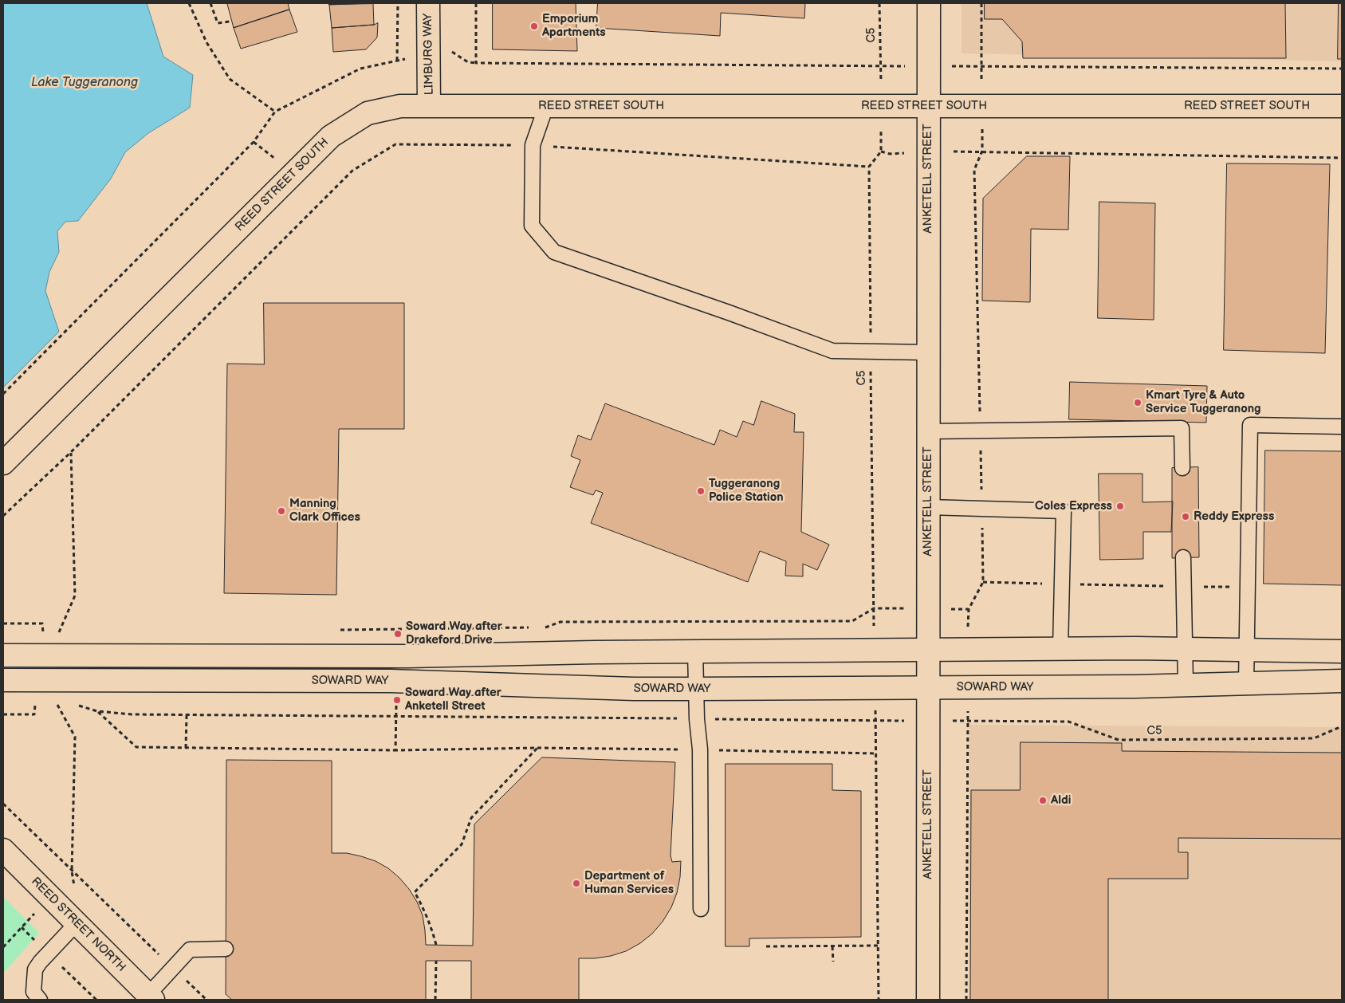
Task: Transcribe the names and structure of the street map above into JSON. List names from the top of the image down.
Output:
{
  "streets": {
    "street": [
      "LIMBURG WAY",
      "REED STREET SOUTH",
      "ANKETELL STREET",
      "SOWARD WAY",
      "REED STREET NORTH"
    ],
    "path": ["C5"]
  },
  "crossings": [
    ["LIMBURG WAY", "REED STREET SOUTH"],
    ["REED STREET SOUTH", "ANKETELL STREET"],
    ["ANKETELL STREET", "SOWARD WAY"]
  ],
  "water": ["Lake Tuggeranong"],
  "places": [
    "Emporium Apartments",
    "Kmart Tyre & Auto Service Tuggeranong",
    "Tuggeranong Police Station",
    "Coles Express",
    "Manning Clark Offices",
    "Reddy Express",
    "Soward Way after Drakeford Drive",
    "Soward Way after Anketell Street",
    "Aldi",
    "Department of Human Services"
  ]
}
